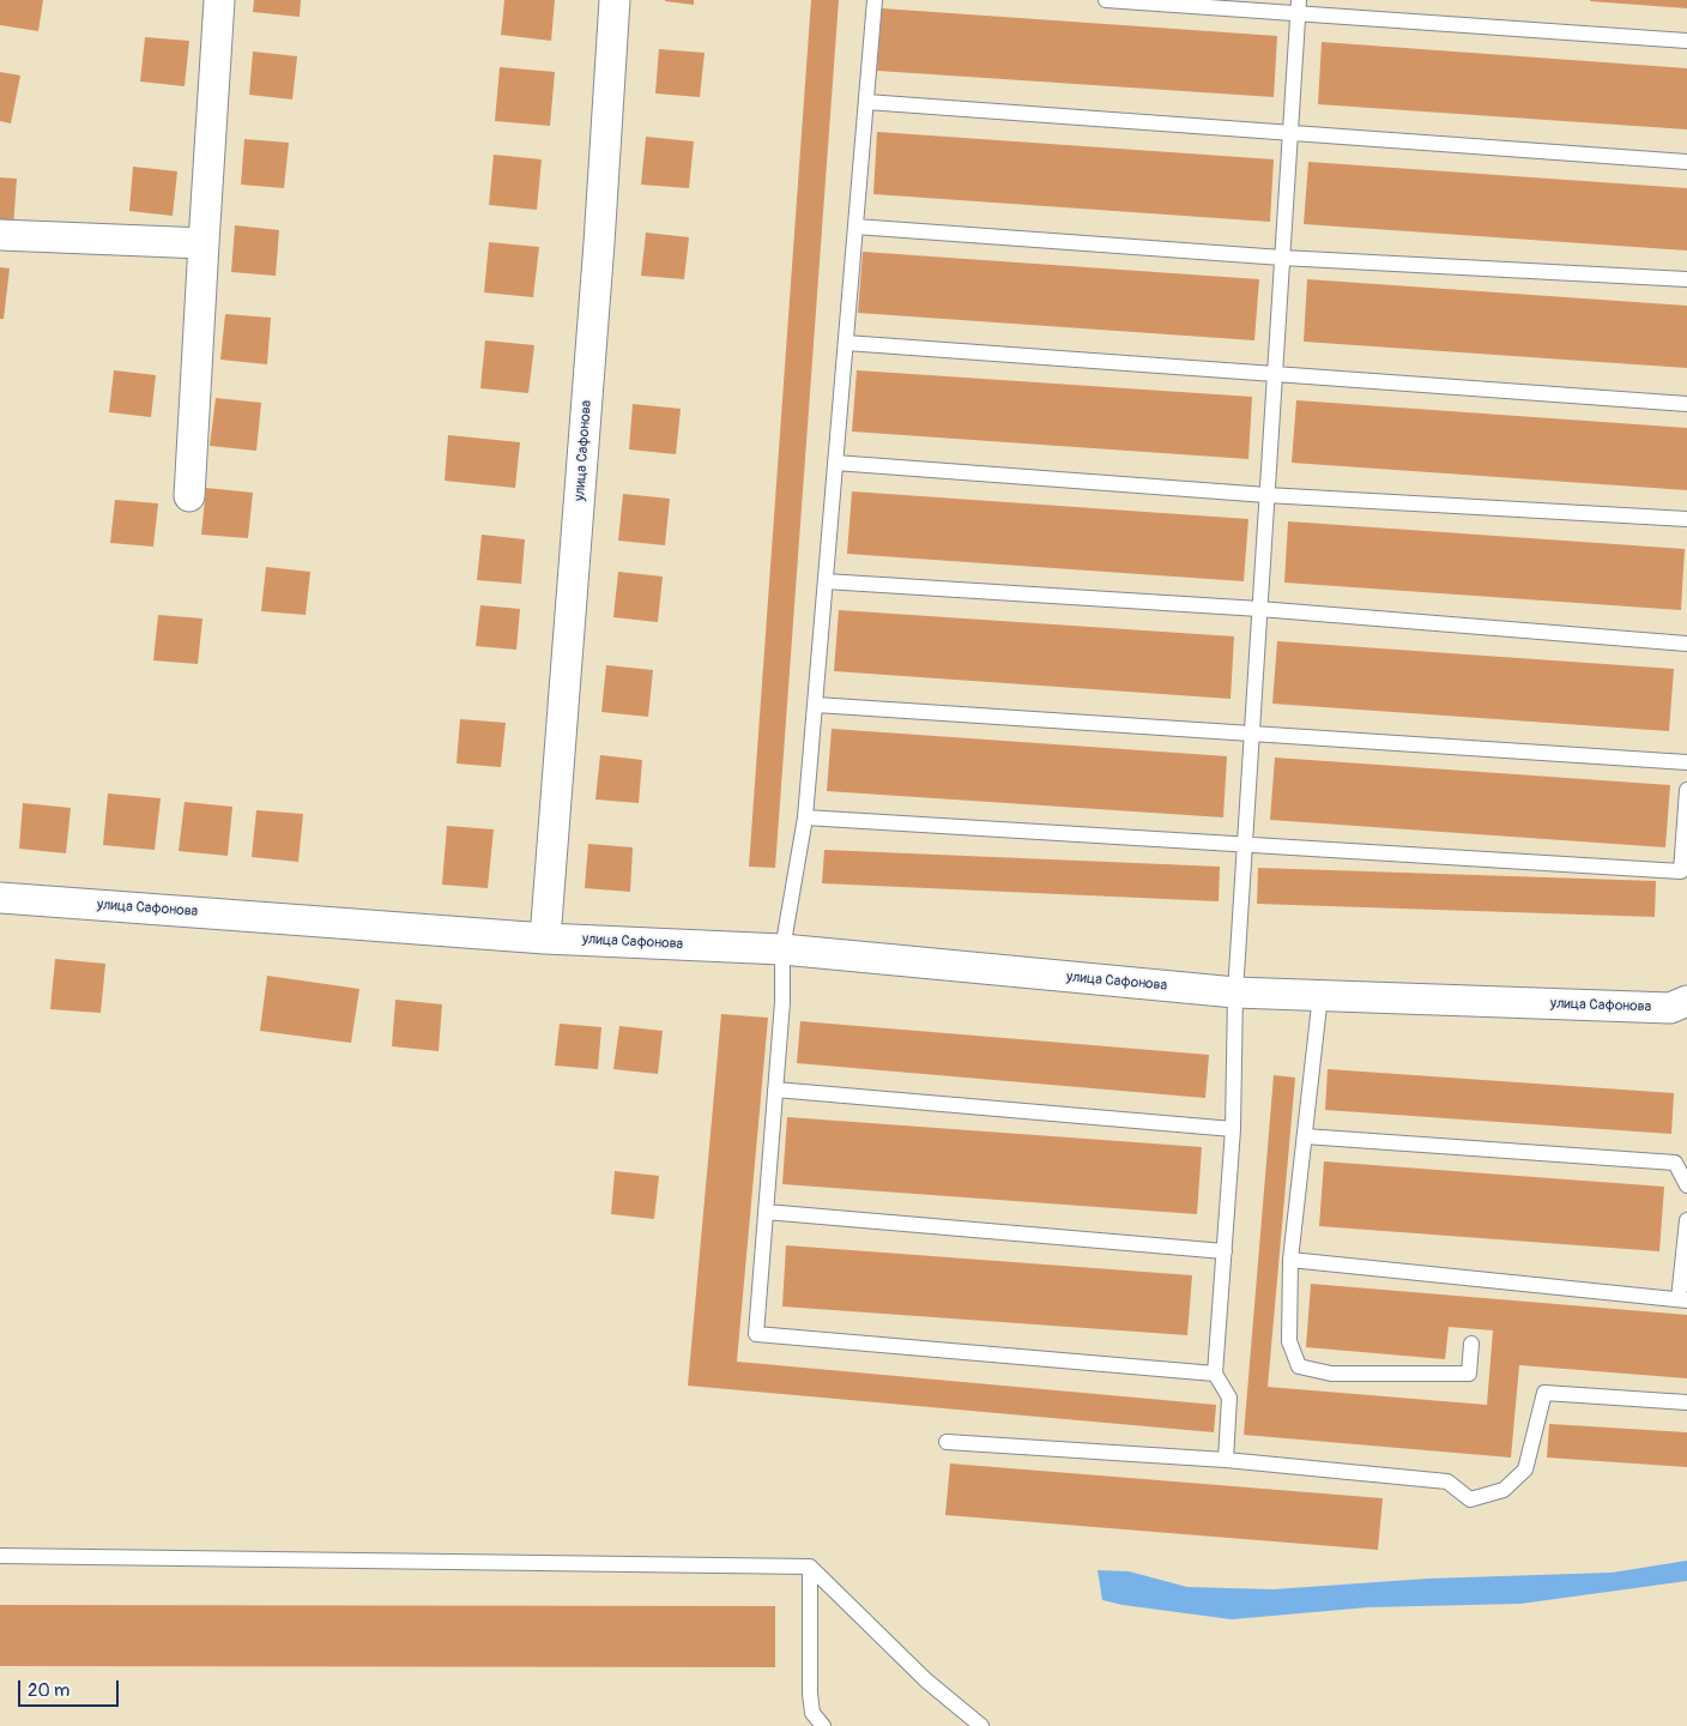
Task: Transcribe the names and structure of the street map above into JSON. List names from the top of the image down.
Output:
{
  "streets": {
    "street": ["улица Сафонова"]
  },
  "scale_bar": "20 m"
}
